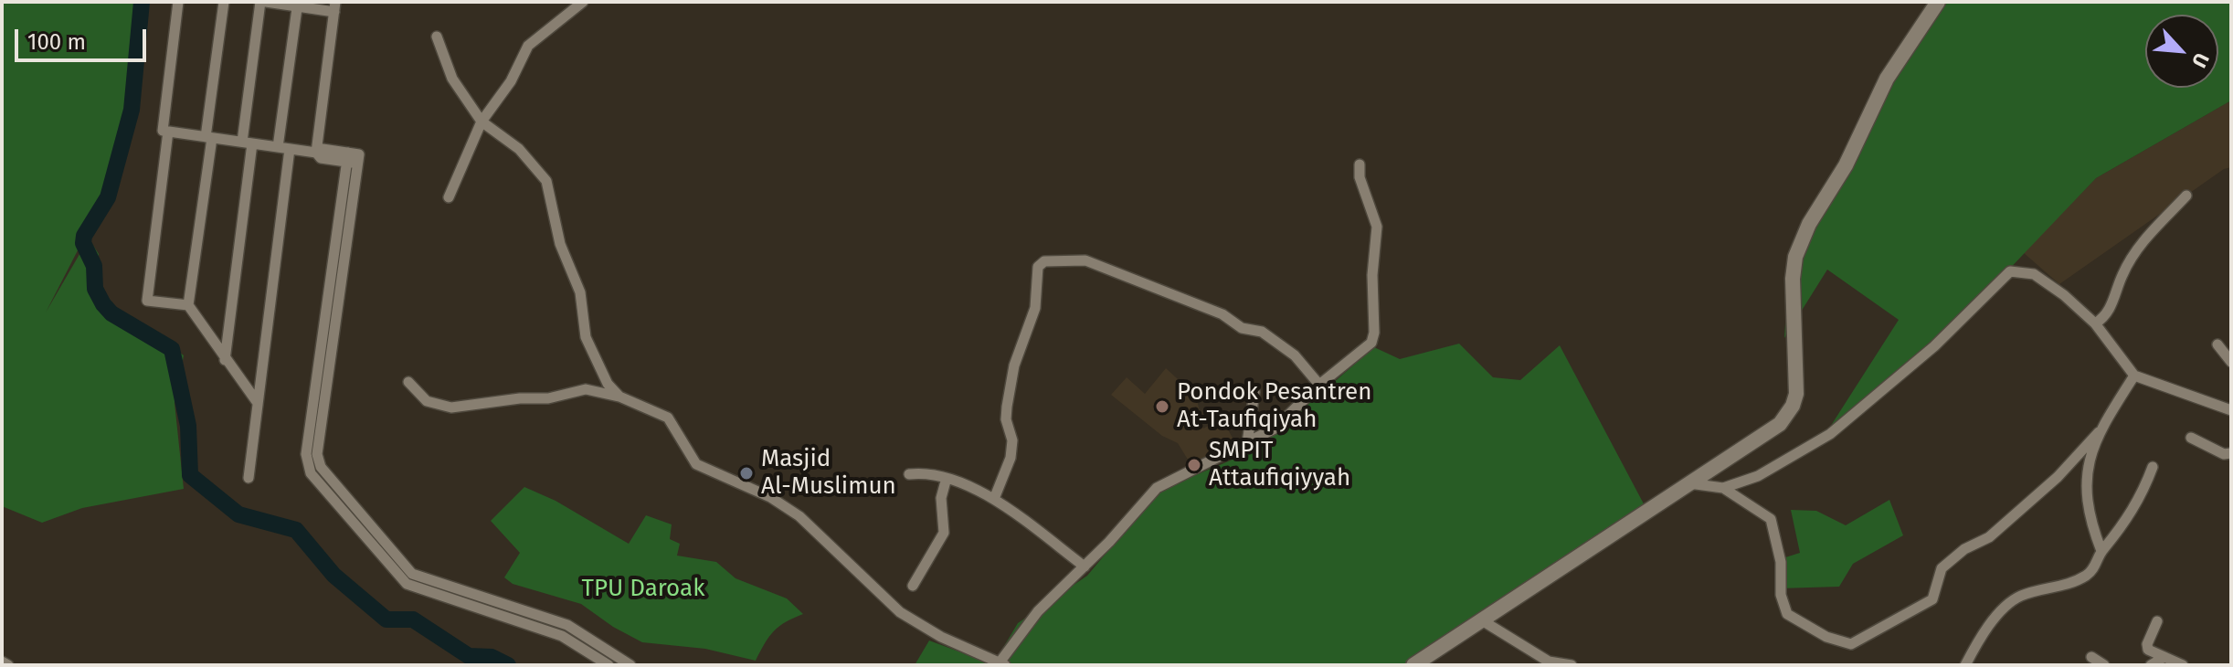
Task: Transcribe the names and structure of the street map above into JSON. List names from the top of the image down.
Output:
{
  "parks": ["TPU Daroak"],
  "places": ["Pondok Pesantren At-Taufiqiyah", "SMPIT Attaufiqiyyah", "Masjid Al-Muslimun"],
  "scale_bar": "100 m",
  "north": "bottom right"
}
